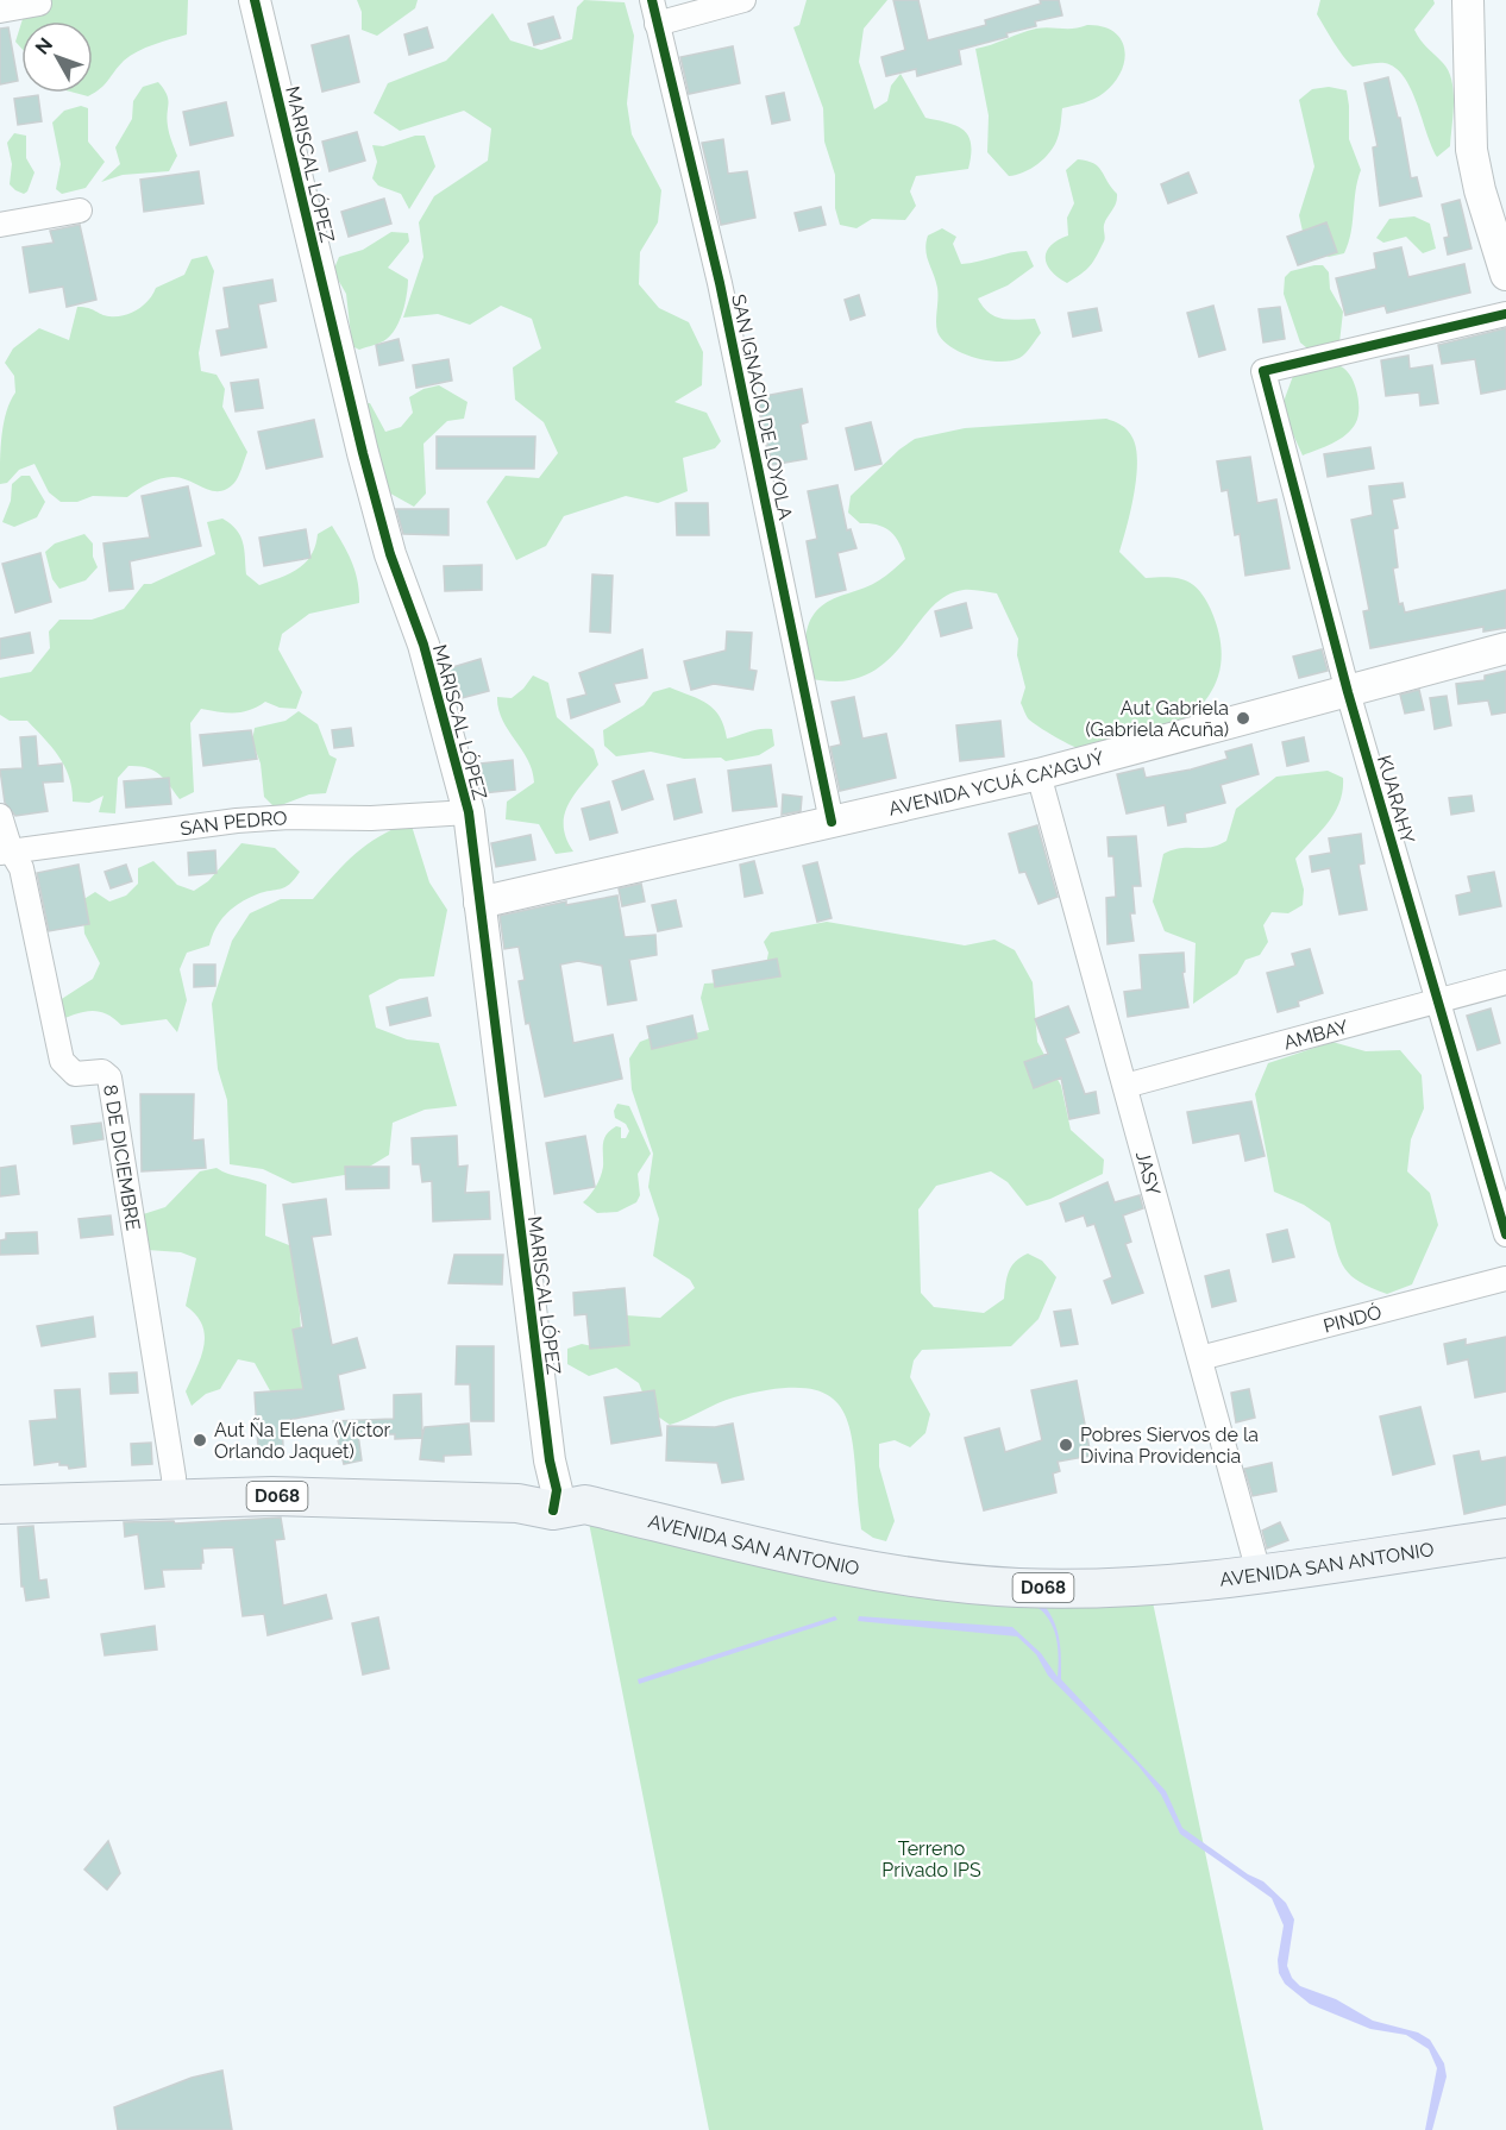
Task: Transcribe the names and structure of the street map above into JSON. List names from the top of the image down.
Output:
{
  "streets": {
    "main road": ["D068", "AVENIDA SAN ANTONIO"],
    "street": [
      "MARISCAL LÓPEZ",
      "SAN IGNACIO DE LOYOLA",
      "AVENIDA YCUÁ CA'AGUÝ",
      "KUARAHY",
      "SAN PEDRO",
      "AMBAY",
      "8 DE DICIEMBRE",
      "JASY",
      "PINDÓ"
    ]
  },
  "crossings": [
    ["MARISCAL LÓPEZ", "AVENIDA YCUÁ CA'AGUÝ"],
    ["MARISCAL LÓPEZ", "SAN PEDRO"],
    ["MARISCAL LÓPEZ", "AVENIDA SAN ANTONIO"],
    ["SAN IGNACIO DE LOYOLA", "AVENIDA YCUÁ CA'AGUÝ"],
    ["AVENIDA YCUÁ CA'AGUÝ", "KUARAHY"],
    ["AVENIDA YCUÁ CA'AGUÝ", "JASY"],
    ["KUARAHY", "AMBAY"],
    ["SAN PEDRO", "8 DE DICIEMBRE"],
    ["AMBAY", "JASY"],
    ["8 DE DICIEMBRE", "AVENIDA SAN ANTONIO"],
    ["JASY", "PINDÓ"],
    ["JASY", "AVENIDA SAN ANTONIO"]
  ],
  "parks": ["Terreno Privado IPS"],
  "places": ["Aut Gabriela (Gabriela Acuña)", "Aut Ña Elena (Víctor Orlando Jaquet)", "Pobres Siervos de la Divina Providencia"],
  "north": "top left"
}
